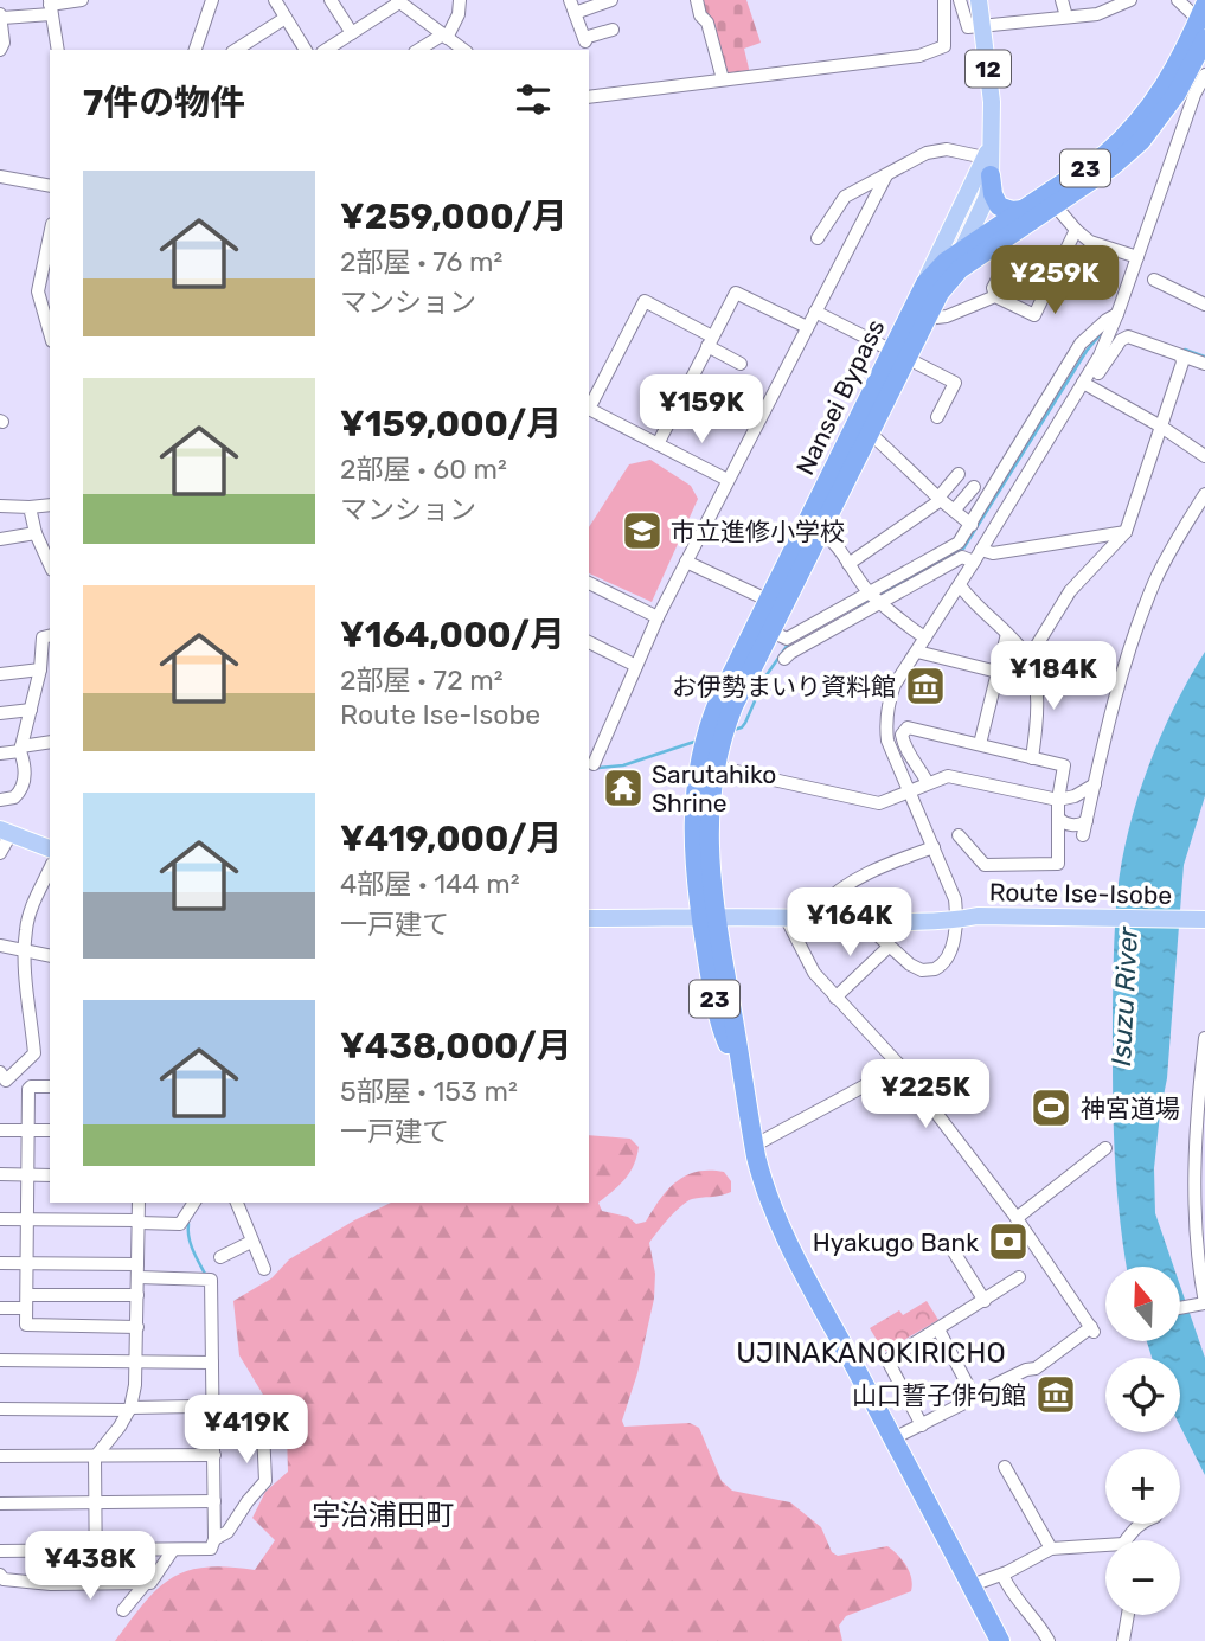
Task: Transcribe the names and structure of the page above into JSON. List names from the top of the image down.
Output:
{
  "streets": {
    "highway": ["23", "Nansei Bypass"],
    "main road": ["12", "Route Ise-Isobe"]
  },
  "crossings": [
    ["12", "Nansei Bypass"],
    ["23", "Nansei Bypass"],
    ["23", "Route Ise-Isobe"],
    ["Nansei Bypass", "Route Ise-Isobe"]
  ],
  "districts": ["UJINAKANOKIRICHO", "宇治浦田町"],
  "water": ["Isuzu River"],
  "places": {
    "school or university": ["市立進修小学校"],
    "museum": ["お伊勢まいり資料館", "山口誓子俳句館"],
    "temple": ["Sarutahiko Shrine"],
    "sports": ["神宮道場"],
    "bank": ["Hyakugo Bank"]
  },
  "north": "top",
  "page": {
    "heading": "7件の物件",
    "list": [
      {
        "name": "¥259,000/月",
        "note": "2部屋 · 76 m² · マンション"
      },
      {
        "name": "¥159,000/月",
        "note": "2部屋 · 60 m² · マンション"
      },
      {
        "name": "¥164,000/月",
        "note": "2部屋 · 72 m² · Route Ise-Isobe"
      },
      {
        "name": "¥419,000/月",
        "note": "4部屋 · 144 m² · 一戸建て"
      },
      {
        "name": "¥438,000/月",
        "note": "5部屋 · 153 m² · 一戸建て"
      }
    ],
    "price": [
      "¥259K",
      "¥159K",
      "¥184K",
      "¥164K",
      "¥225K",
      "¥419K",
      "¥438K"
    ],
    "map_buttons": ["+", "−"]
  }
}
